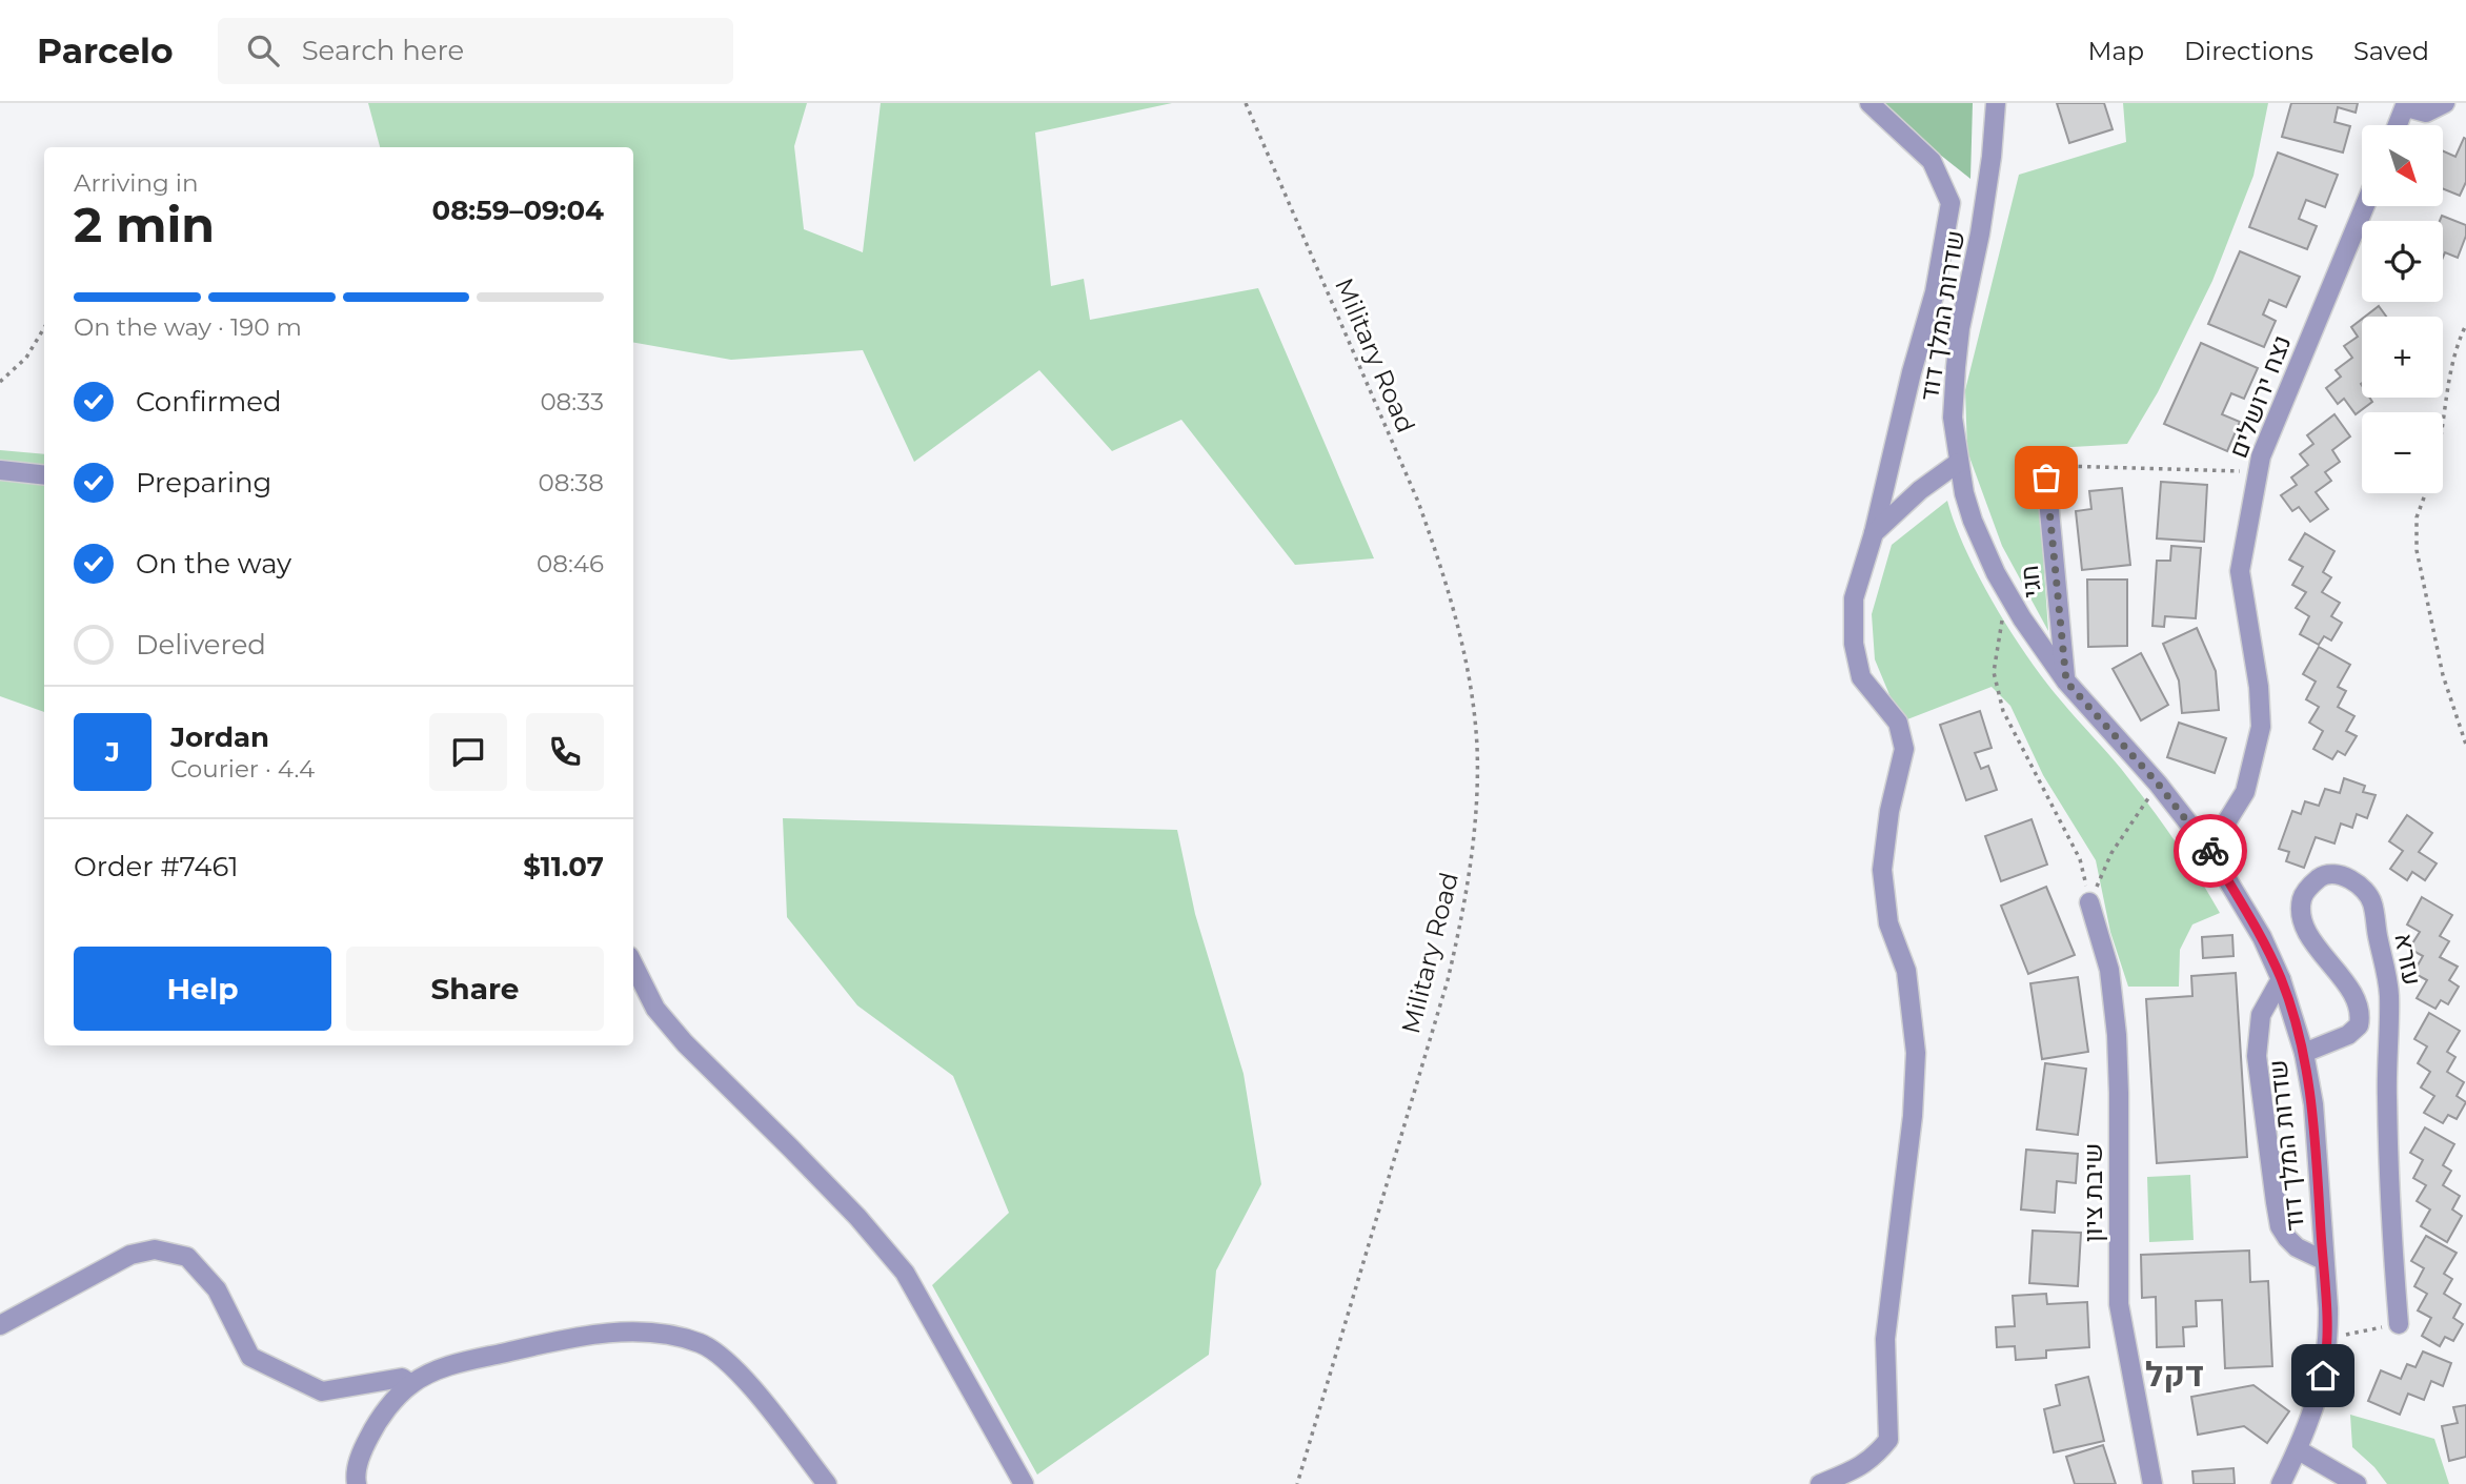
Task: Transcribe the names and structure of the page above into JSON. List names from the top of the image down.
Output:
{
  "streets": {
    "street": [
      "שדרות המלך דוד",
      "נצח ירושלים",
      "חגי",
      "עזרא",
      "שיבת ציון"
    ],
    "path": ["Military Road"]
  },
  "crossings": [
    ["שדרות המלך דוד", "נצח ירושלים"],
    ["שדרות המלך דוד", "חגי"],
    ["שדרות המלך דוד", "עזרא"]
  ],
  "districts": ["דקל"],
  "north": "bottom right",
  "page": {
    "header": "Parcelo",
    "search": "Search here",
    "nav": ["Map", "Directions", "Saved"],
    "map_buttons": ["+", "−"],
    "heading": ["2 min", "Arriving in", "08:59–09:04"],
    "panel": [
      "Jordan",
      "Courier · 4.4",
      "Order #7461",
      "$11.07"
    ],
    "bar": "On the way · 190 m",
    "list": [
      ["Confirmed", "08:33"],
      ["Preparing", "08:38"],
      ["On the way", "08:46"],
      "Delivered"
    ],
    "round": "J",
    "buttons": ["Help", "Share"]
  }
}
